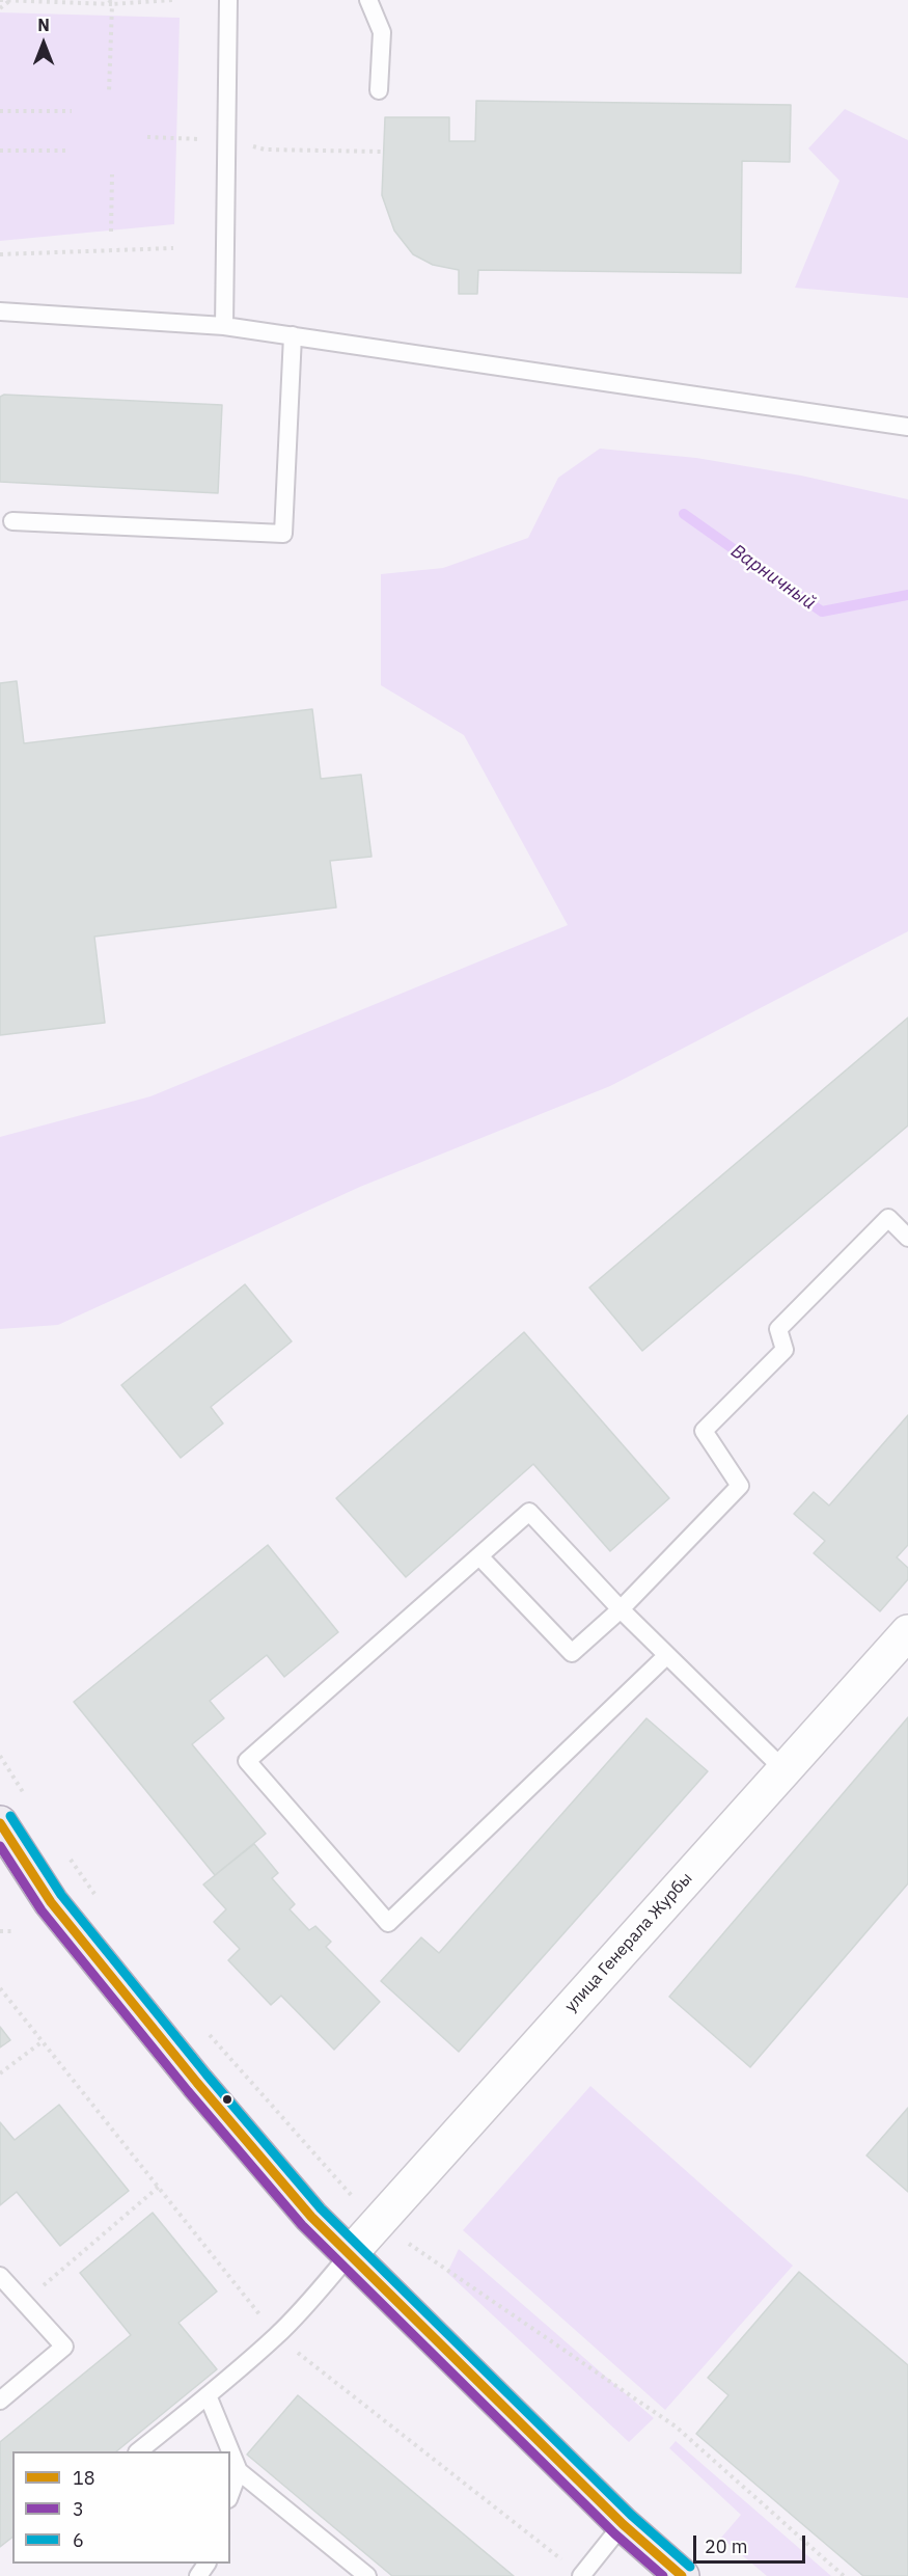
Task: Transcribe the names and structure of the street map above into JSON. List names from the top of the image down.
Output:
{
  "streets": {
    "street": ["улица Генерала Журбы"]
  },
  "water": ["Варничный"],
  "lines": ["transit line 6", "transit line 18", "transit line 3"],
  "legend": ["18", "3", "6"],
  "scale_bar": "20 m",
  "north": "top"
}
